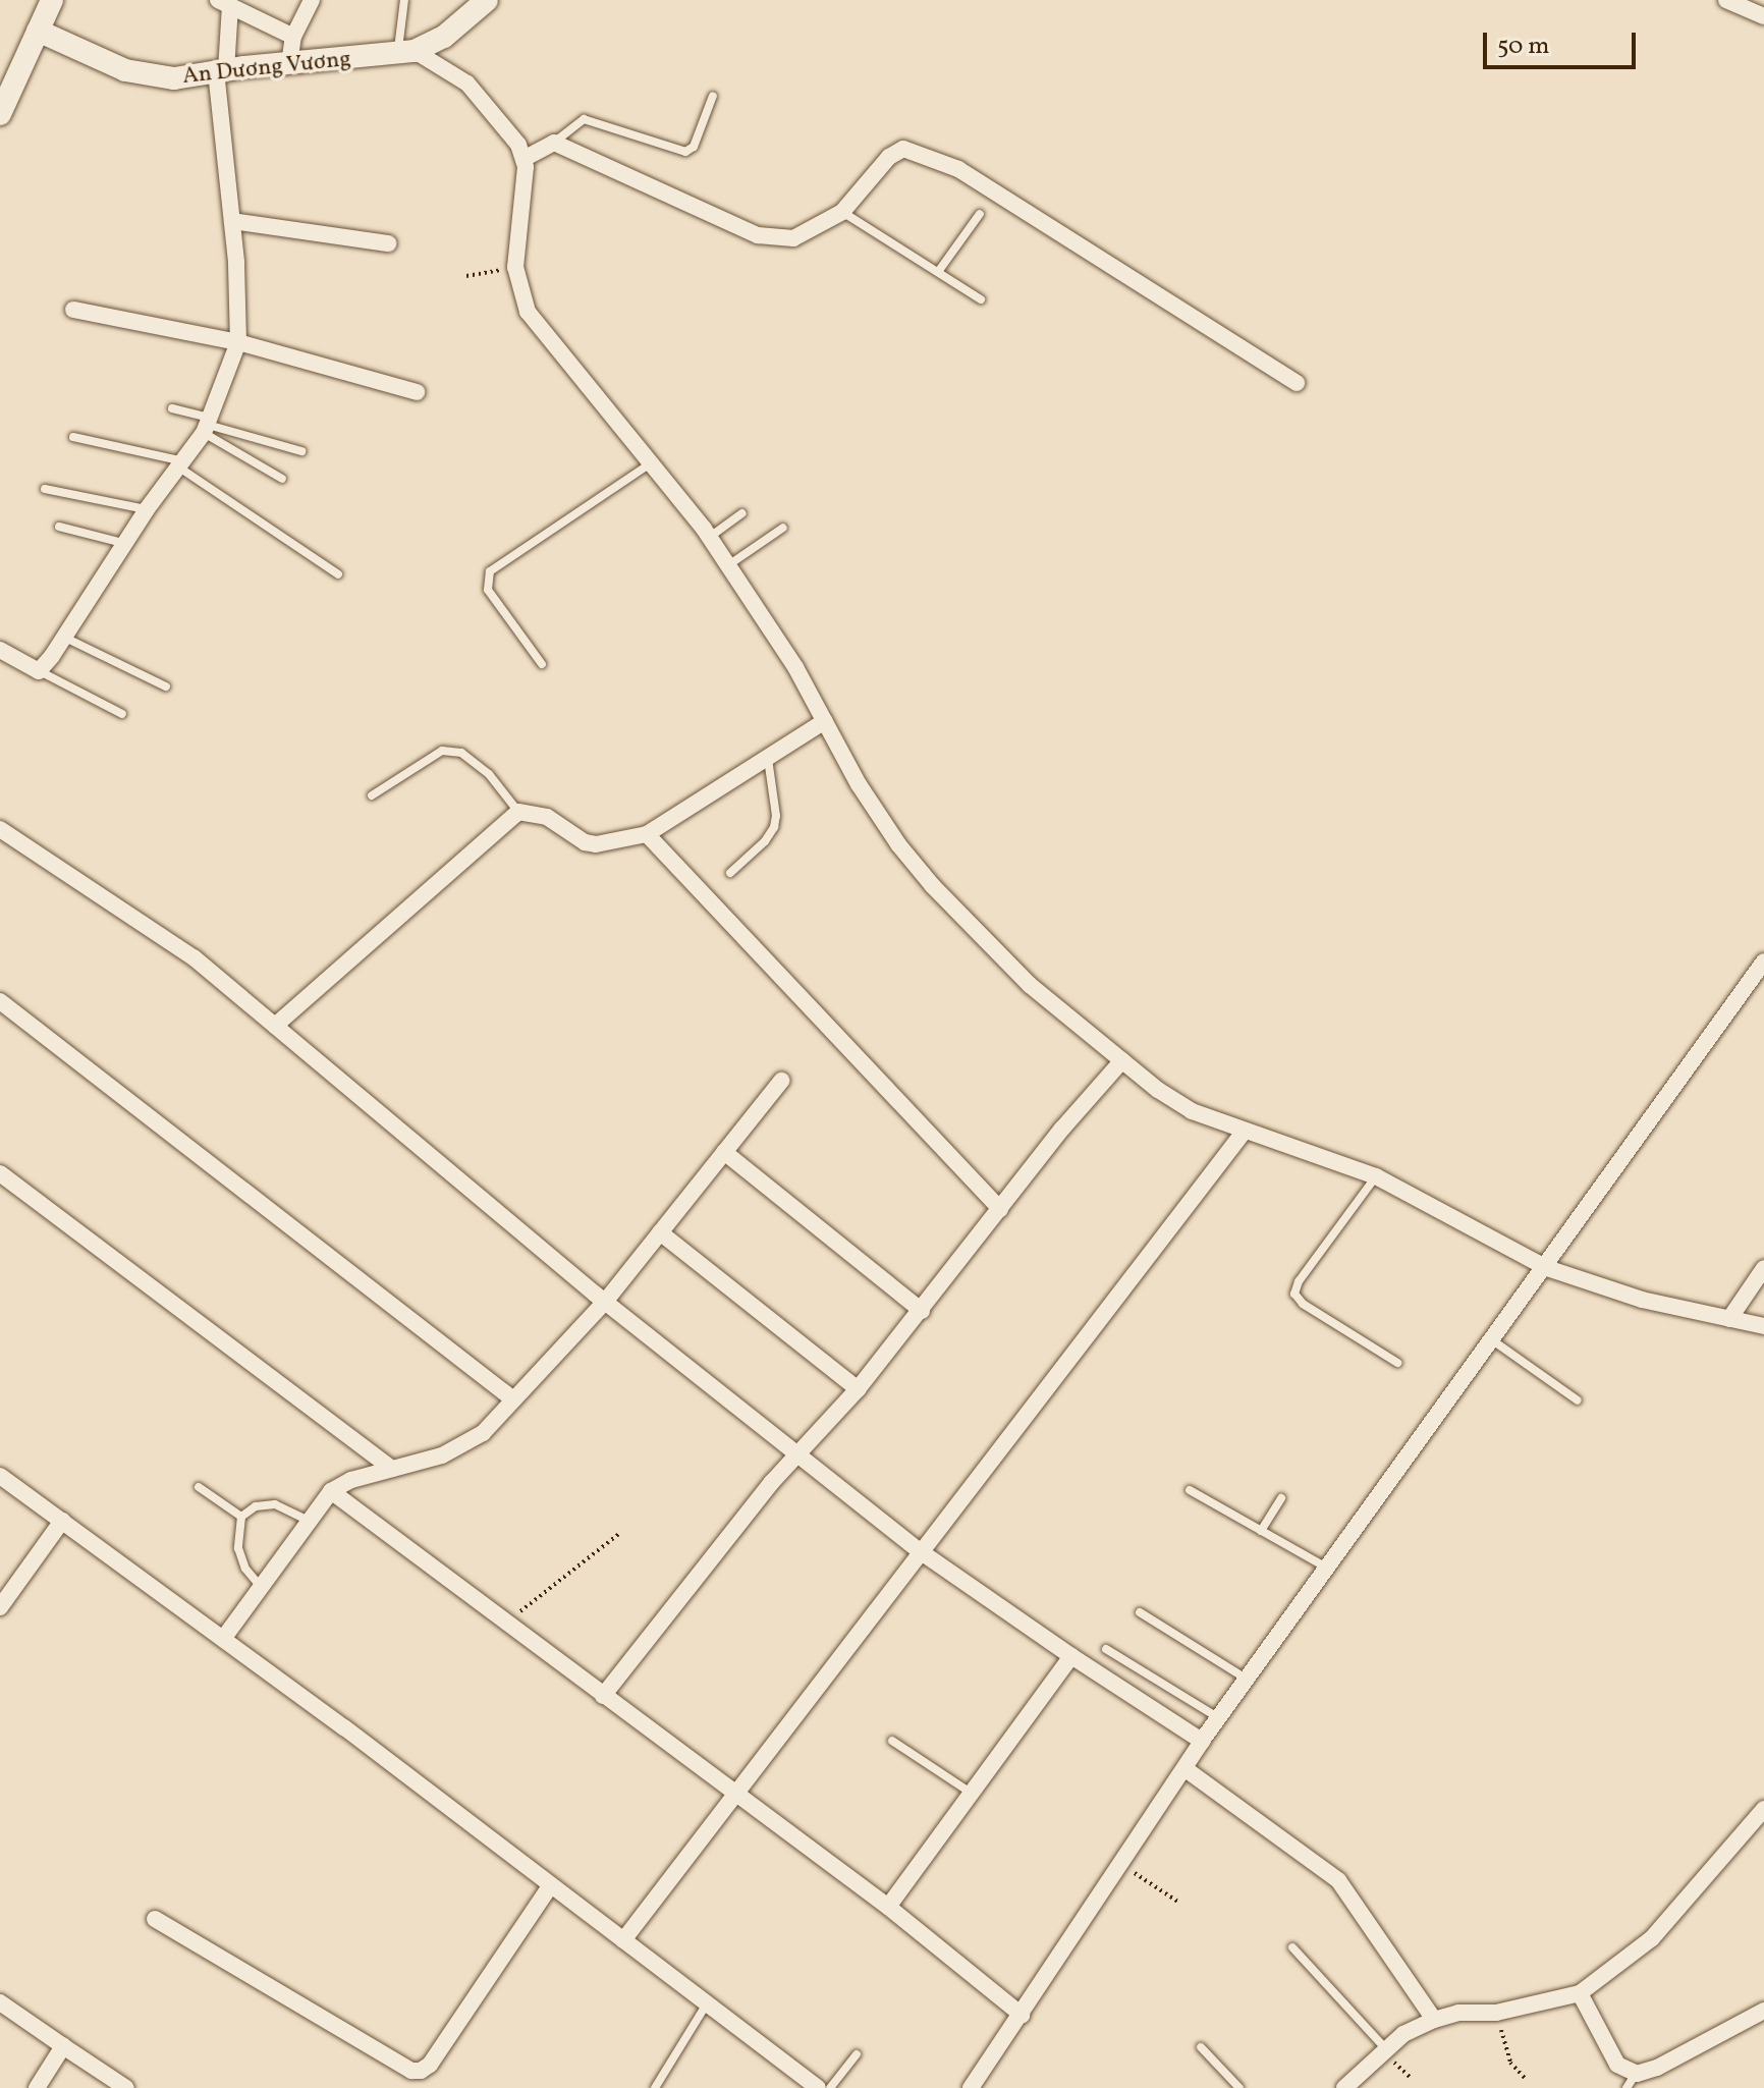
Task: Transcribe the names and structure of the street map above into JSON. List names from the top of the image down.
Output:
{
  "streets": {
    "street": ["An Dương Vương"]
  },
  "scale_bar": "50 m"
}
